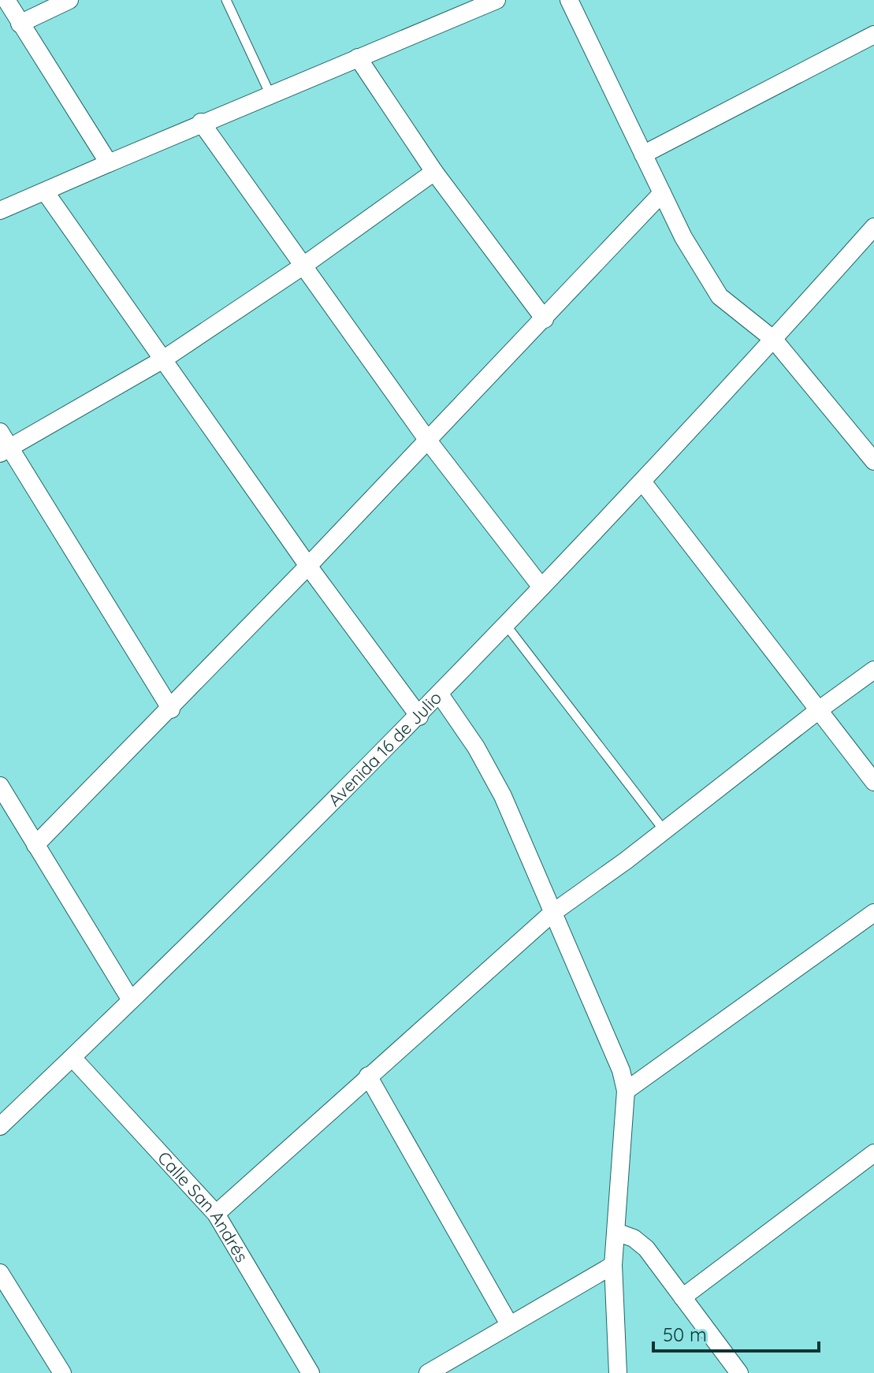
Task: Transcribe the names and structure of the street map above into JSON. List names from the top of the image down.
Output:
{
  "streets": {
    "street": ["Avenida 16 de Julio", "Calle San Andrés"]
  },
  "crossings": [
    ["Avenida 16 de Julio", "Calle San Andrés"]
  ],
  "scale_bar": "50 m"
}
